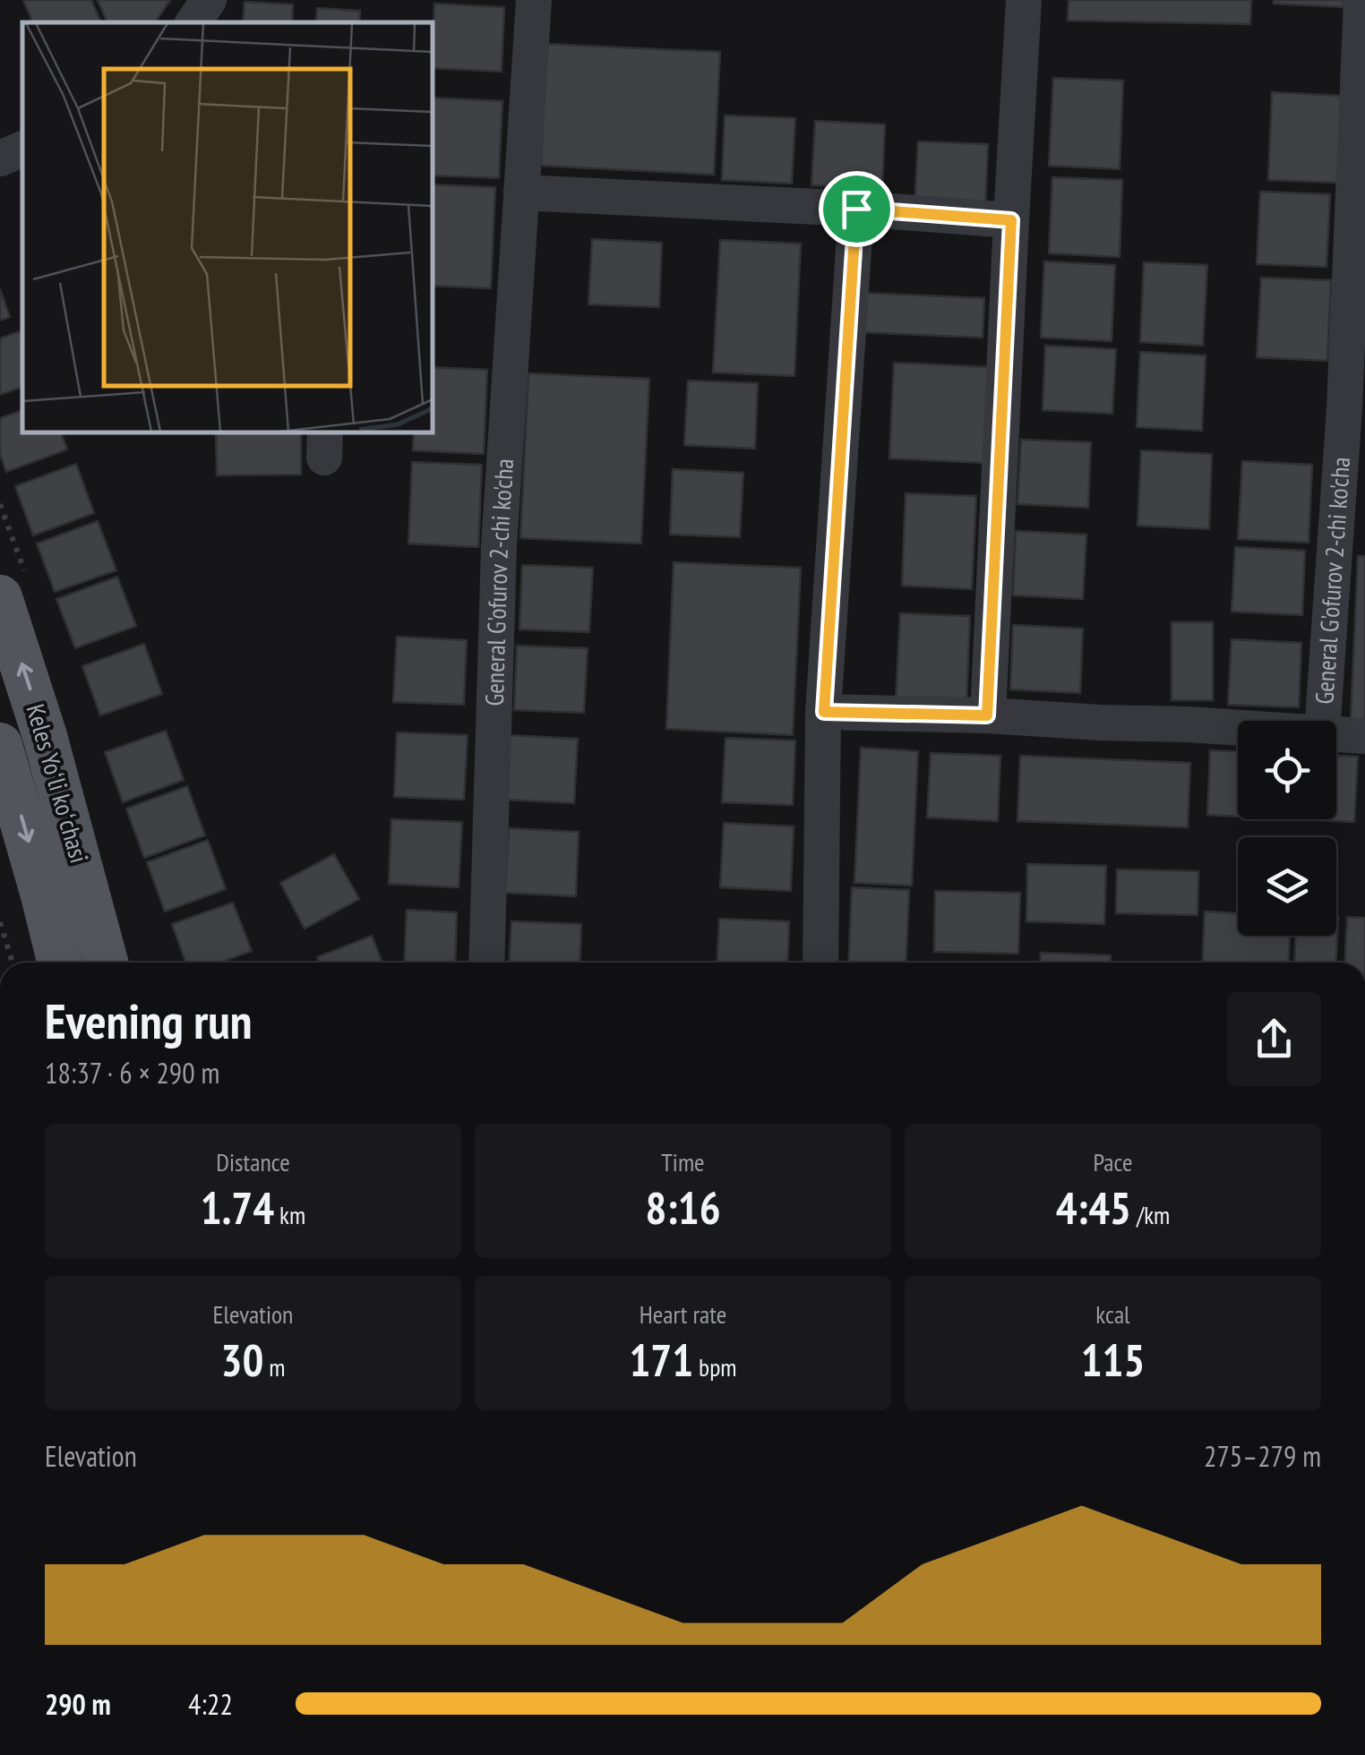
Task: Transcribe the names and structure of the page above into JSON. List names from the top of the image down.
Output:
{
  "streets": {
    "main road": ["Keles Yoʻli koʻchasi"],
    "street": ["General G'ofurov 2-chi ko'cha"]
  },
  "page": {
    "heading": ["Evening run", "18:37 · 6 × 290 m"],
    "stats": [
      ["Distance", "1.74 km"],
      ["Time", "8:16"],
      ["Pace", "4:45 /km"],
      ["Elevation", "30 m"],
      ["Heart rate", "171 bpm"],
      ["kcal", "115"]
    ],
    "chart": ["Elevation", "275–279 m"],
    "list": [
      {
        "name": "290 m",
        "note": "4:22"
      }
    ]
  }
}
